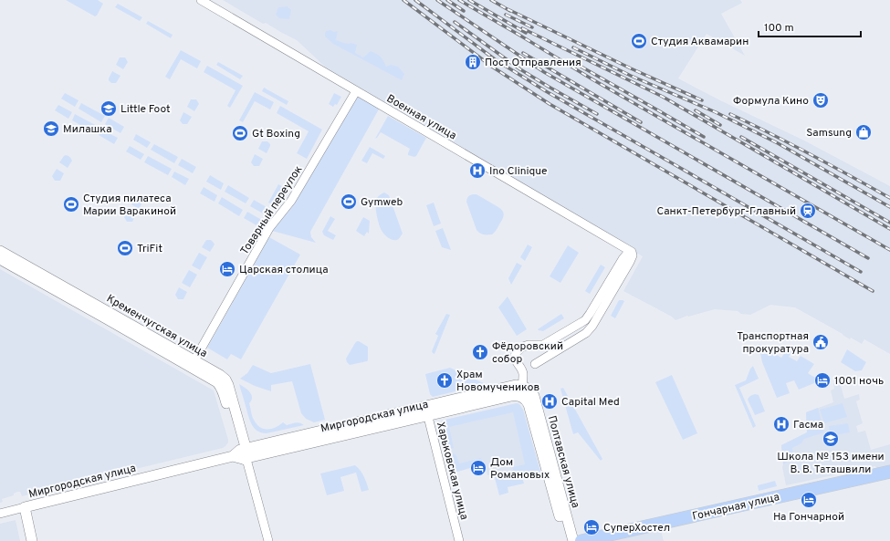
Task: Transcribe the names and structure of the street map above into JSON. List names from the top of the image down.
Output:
{
  "streets": {
    "main road": ["Гончарная улица"],
    "street": [
      "Военная улица",
      "Товарный переулок",
      "Кременчугская улица",
      "Миргородская улица",
      "Полтавская улица",
      "Харьковская улица"
    ]
  },
  "crossings": [
    ["Военная улица", "Товарный переулок"],
    ["Товарный переулок", "Кременчугская улица"],
    ["Кременчугская улица", "Миргородская улица"],
    ["Миргородская улица", "Полтавская улица"],
    ["Миргородская улица", "Харьковская улица"]
  ],
  "places": {
    "sports": [
      "Студия Аквамарин",
      "Gt Boxing",
      "Gymweb",
      "Студия пилатеса Марии Варакиной",
      "TriFit"
    ],
    "building": ["Пост Отправления"],
    "theatre": ["Формула Кино"],
    "school or university": ["Little Foot", "Милашка", "Школа № 153 имени В. В. Таташвили"],
    "shop": ["Samsung"],
    "hospital": ["Ino Clinique", "Capital Med", "Гасма"],
    "station": ["Санкт-Петербург-Главный"],
    "hotel": [
      "Царская столица",
      "1001 ночь",
      "Дом Романовых",
      "На Гончарной",
      "СуперХостел"
    ],
    "public building": ["Транспортная прокуратура"],
    "church": ["Фёдоровский собор", "Храм Новомучеников"]
  },
  "scale_bar": "100 m"
}
